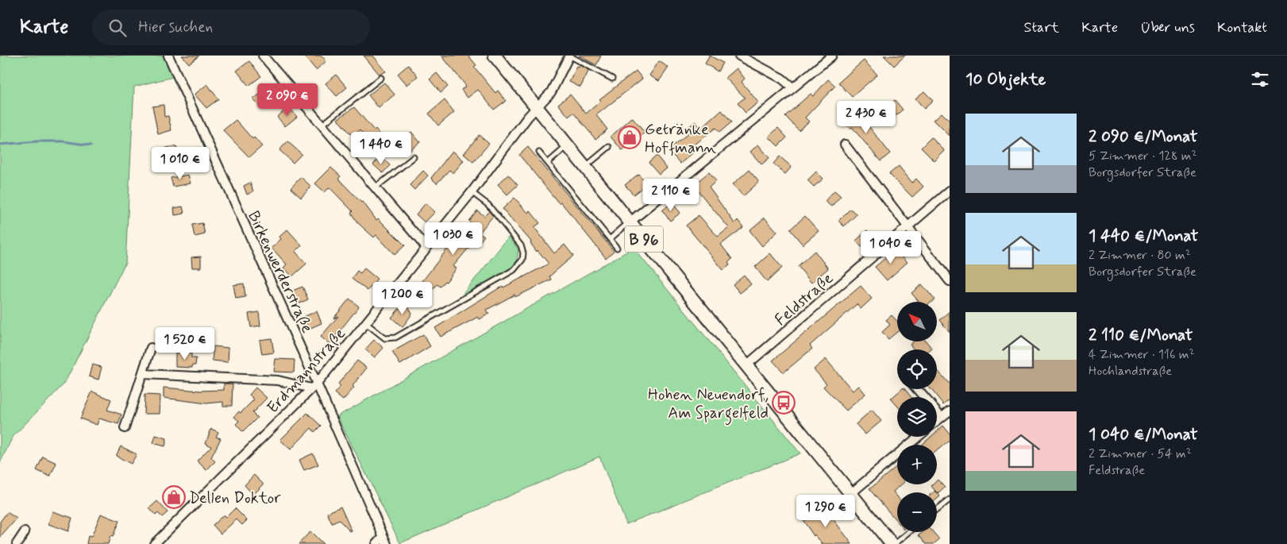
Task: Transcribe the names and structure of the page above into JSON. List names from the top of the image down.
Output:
{
  "streets": {
    "main road": ["B 96"],
    "street": ["Birkenwerderstraße", "Feldstraße", "Erdmannstraße"]
  },
  "crossings": [
    ["B 96", "Feldstraße"],
    ["B 96", "Erdmannstraße"],
    ["Birkenwerderstraße", "Erdmannstraße"]
  ],
  "places": {
    "shop": ["Getränke Hoffmann", "Dellen Doktor"],
    "bus stop": ["Hohen Neuendorf, Am Spargelfeld"]
  },
  "north": "top left",
  "page": {
    "header": "Karte",
    "search": "Hier suchen",
    "nav": [
      "Start",
      "Karte",
      "Über uns",
      "Kontakt"
    ],
    "heading": "10 Objekte",
    "price": [
      "2 090 €",
      "2 430 €",
      "1 440 €",
      "1 010 €",
      "2 110 €",
      "1 030 €",
      "1 040 €",
      "1 200 €",
      "1 520 €",
      "1 290 €"
    ],
    "list": [
      {
        "name": "2 090 €/Monat",
        "note": "5 Zimmer · 128 m² · Borgsdorfer Straße"
      },
      {
        "name": "1 440 €/Monat",
        "note": "2 Zimmer · 80 m² · Borgsdorfer Straße"
      },
      {
        "name": "2 110 €/Monat",
        "note": "4 Zimmer · 116 m² · Hochlandstraße"
      },
      {
        "name": "1 040 €/Monat",
        "note": "2 Zimmer · 54 m² · Feldstraße"
      }
    ],
    "map_buttons": ["+", "−"]
  }
}
